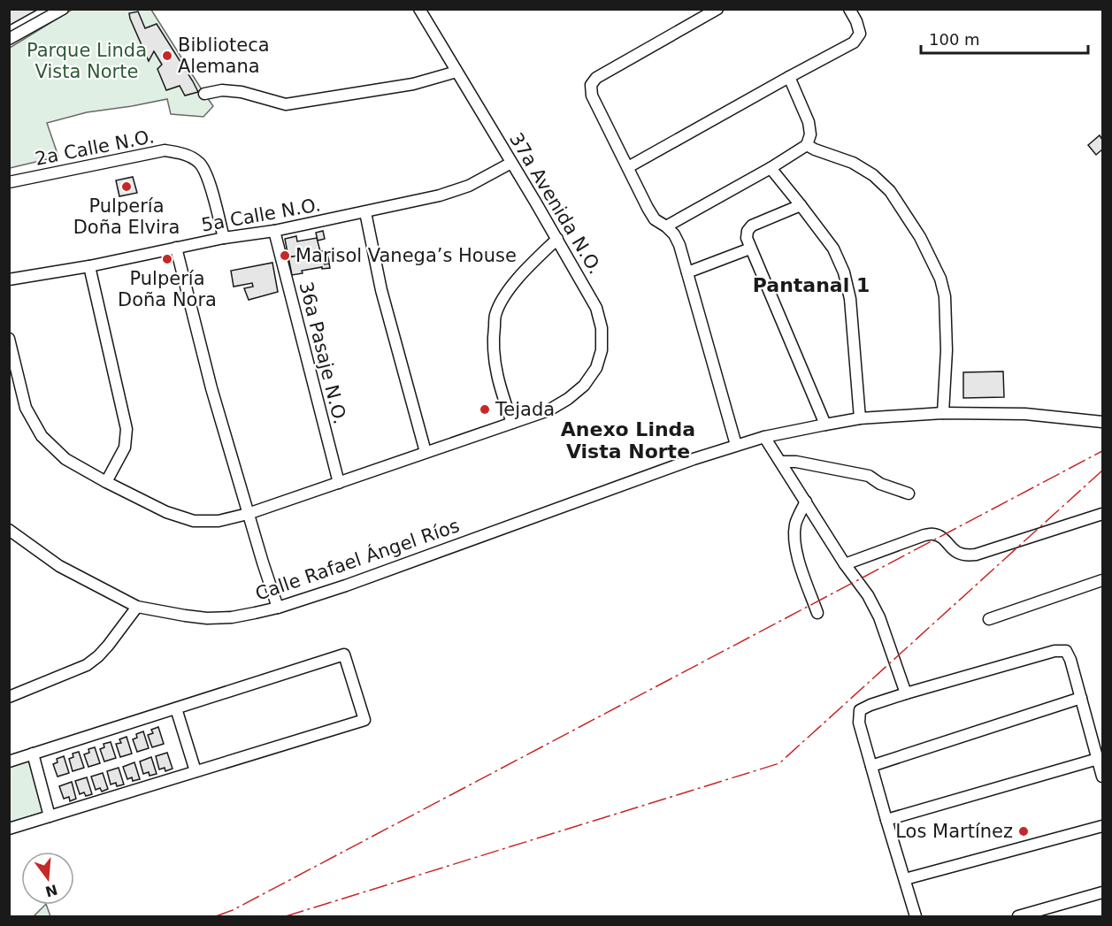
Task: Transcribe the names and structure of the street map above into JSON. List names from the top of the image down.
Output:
{
  "streets": {
    "street": [
      "2a Calle N.O.",
      "37a Avenida N.O.",
      "5a Calle N.O.",
      "36a Pasaje N.O.",
      "Calle Rafael Ángel Ríos"
    ]
  },
  "crossings": [
    ["2a Calle N.O.", "5a Calle N.O."],
    ["37a Avenida N.O.", "5a Calle N.O."],
    ["37a Avenida N.O.", "36a Pasaje N.O."],
    ["5a Calle N.O.", "36a Pasaje N.O."]
  ],
  "districts": ["Pantanal 1", "Anexo Linda Vista Norte"],
  "parks": ["Parque Linda Vista Norte"],
  "places": [
    "Biblioteca Alemana",
    "Pulpería Doña Elvira",
    "Marisol Vanega’s House",
    "Pulpería Doña Nora",
    "Tejada",
    "Los Martínez"
  ],
  "scale_bar": "100 m",
  "north": "bottom"
}
